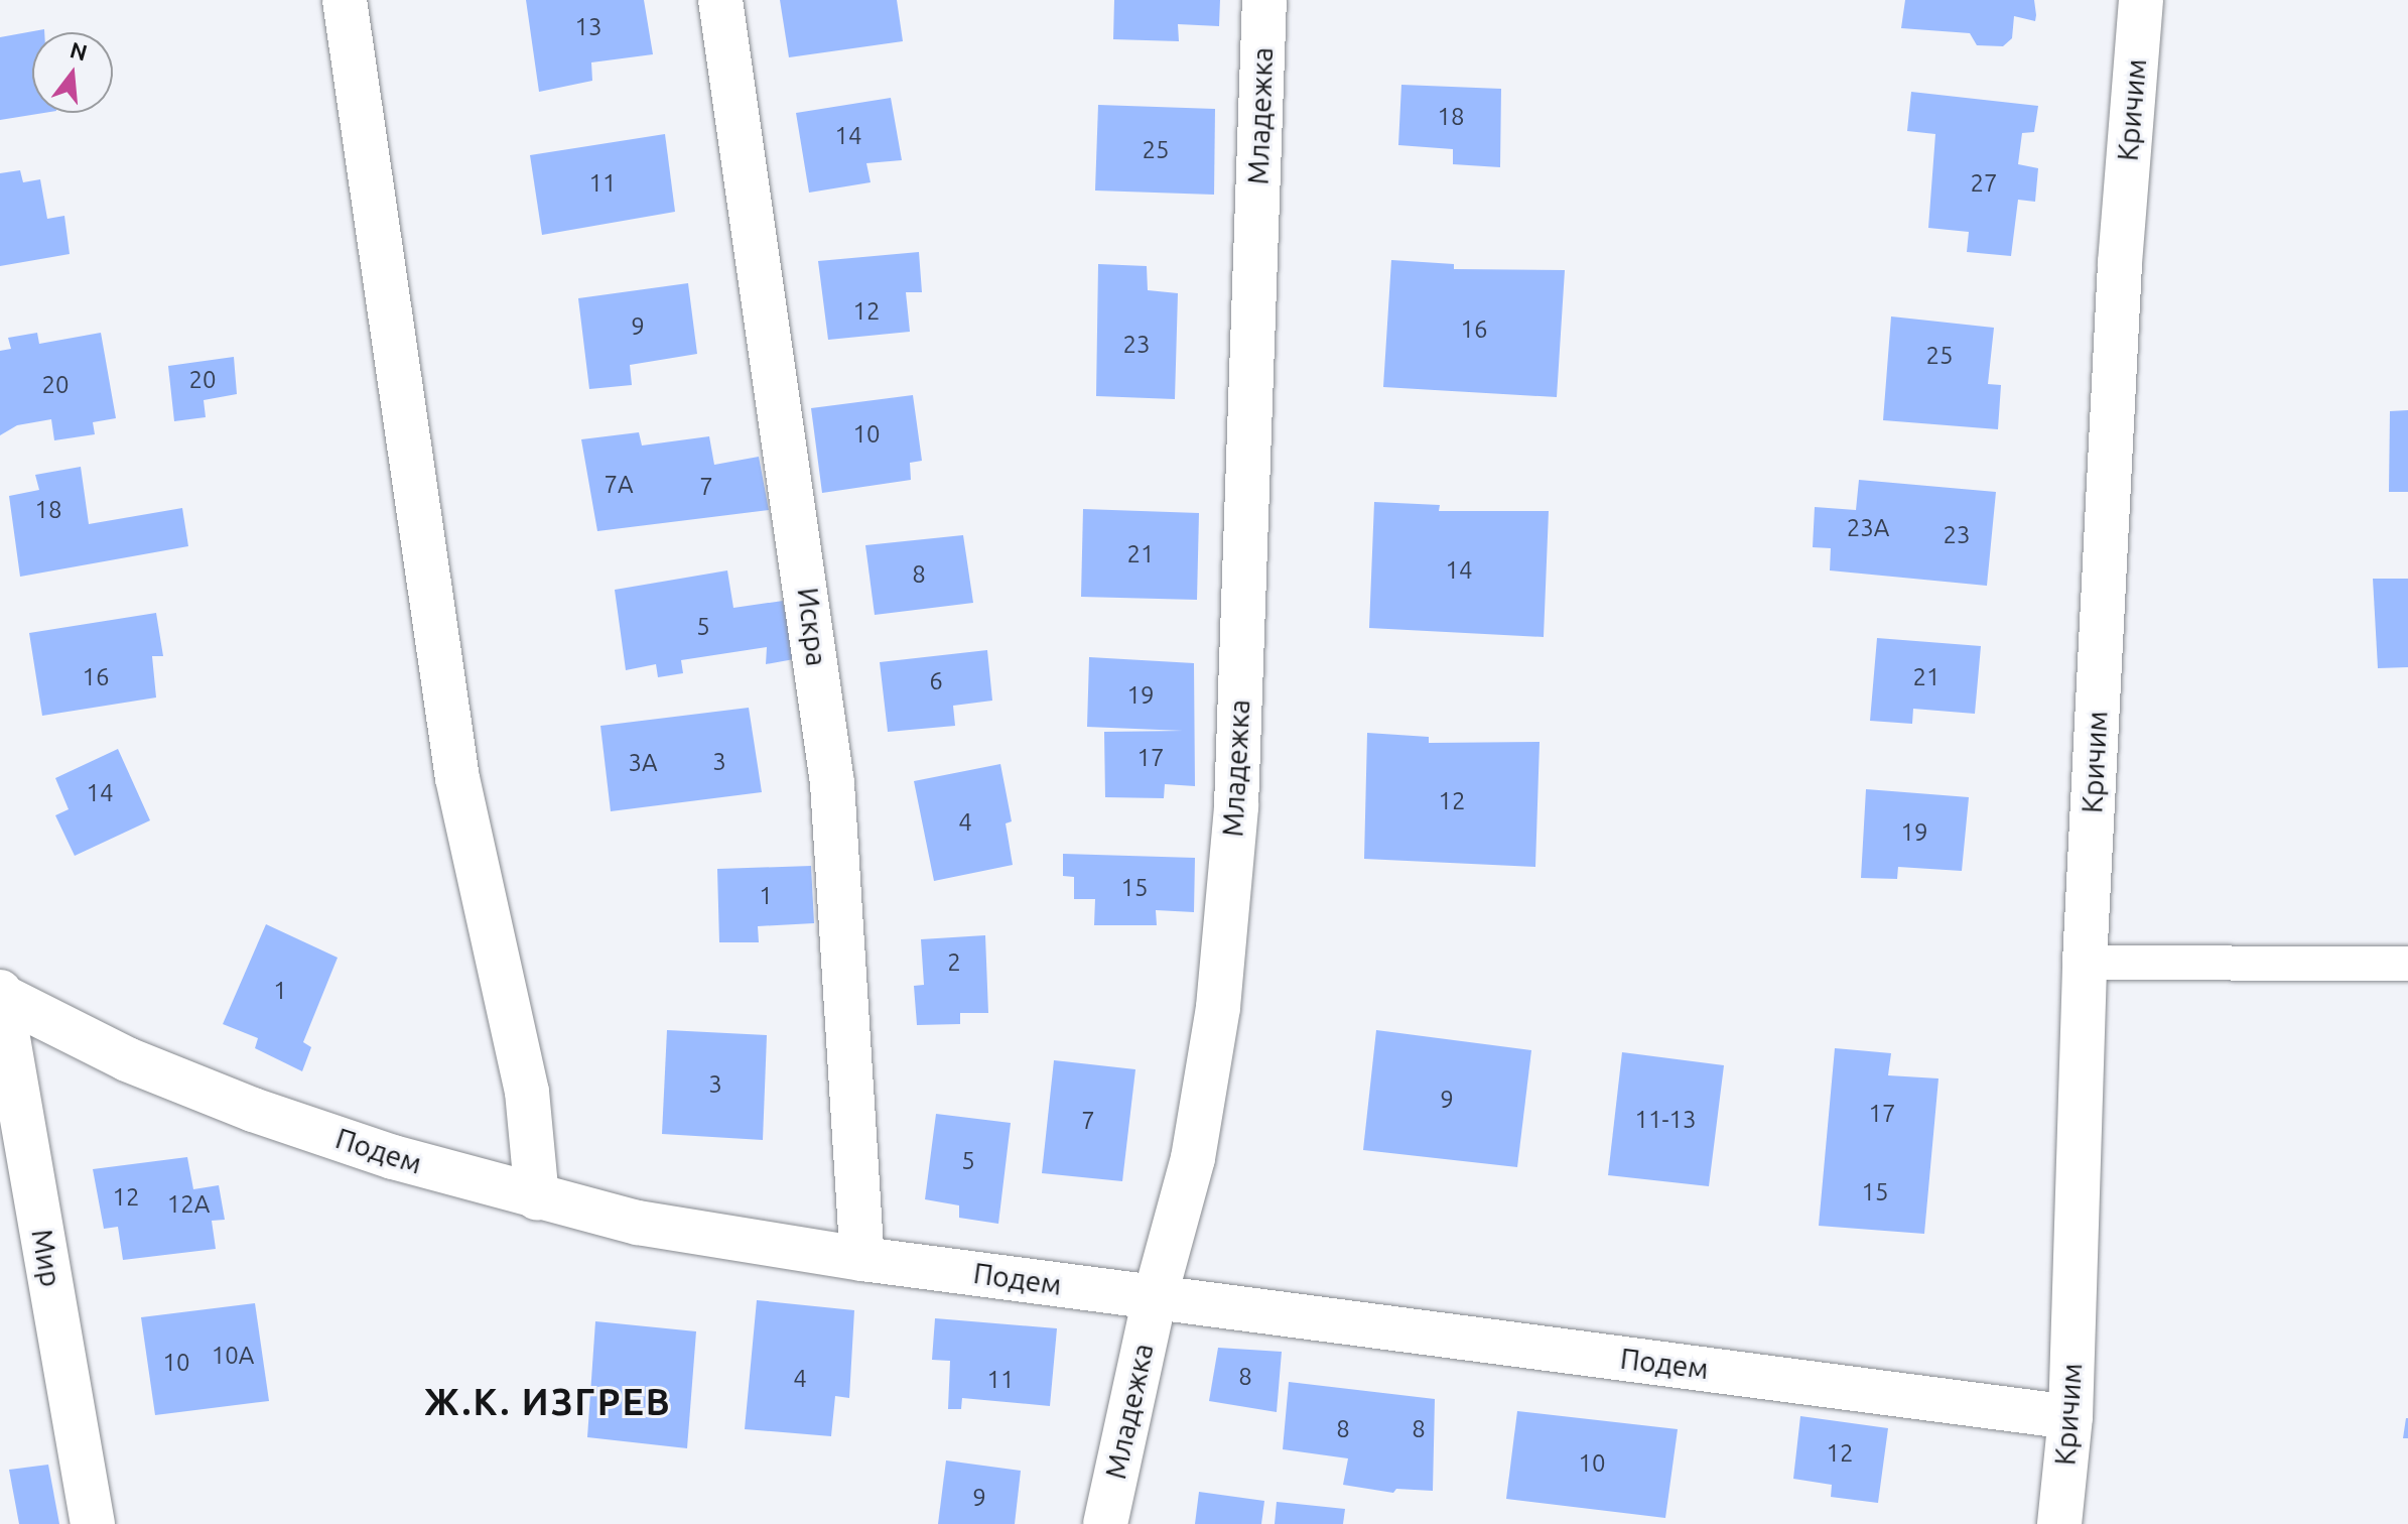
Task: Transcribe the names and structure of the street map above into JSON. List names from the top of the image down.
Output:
{
  "streets": {
    "street": [
      "Кричим",
      "Младежка",
      "Искра",
      "Подем",
      "Мир"
    ]
  },
  "crossings": [
    ["Кричим", "Подем"],
    ["Младежка", "Подем"],
    ["Искра", "Подем"],
    ["Подем", "Мир"]
  ],
  "districts": ["Ж.К. ИЗГРЕВ"],
  "house_numbers": [
    "13",
    "18",
    "14",
    "25",
    "11",
    "27",
    "12",
    "9",
    "16",
    "23",
    "25",
    "20",
    "20",
    "10",
    "7А",
    "7",
    "18",
    "23А",
    "23",
    "21",
    "14",
    "8",
    "5",
    "16",
    "21",
    "6",
    "19",
    "17",
    "3",
    "3А",
    "14",
    "12",
    "4",
    "19",
    "15",
    "1",
    "2",
    "1",
    "3",
    "9",
    "17",
    "11-13",
    "7",
    "5",
    "15",
    "12",
    "12А",
    "10А",
    "10",
    "8",
    "4",
    "11",
    "8",
    "8",
    "12",
    "10",
    "9"
  ],
  "north": "top"
}
